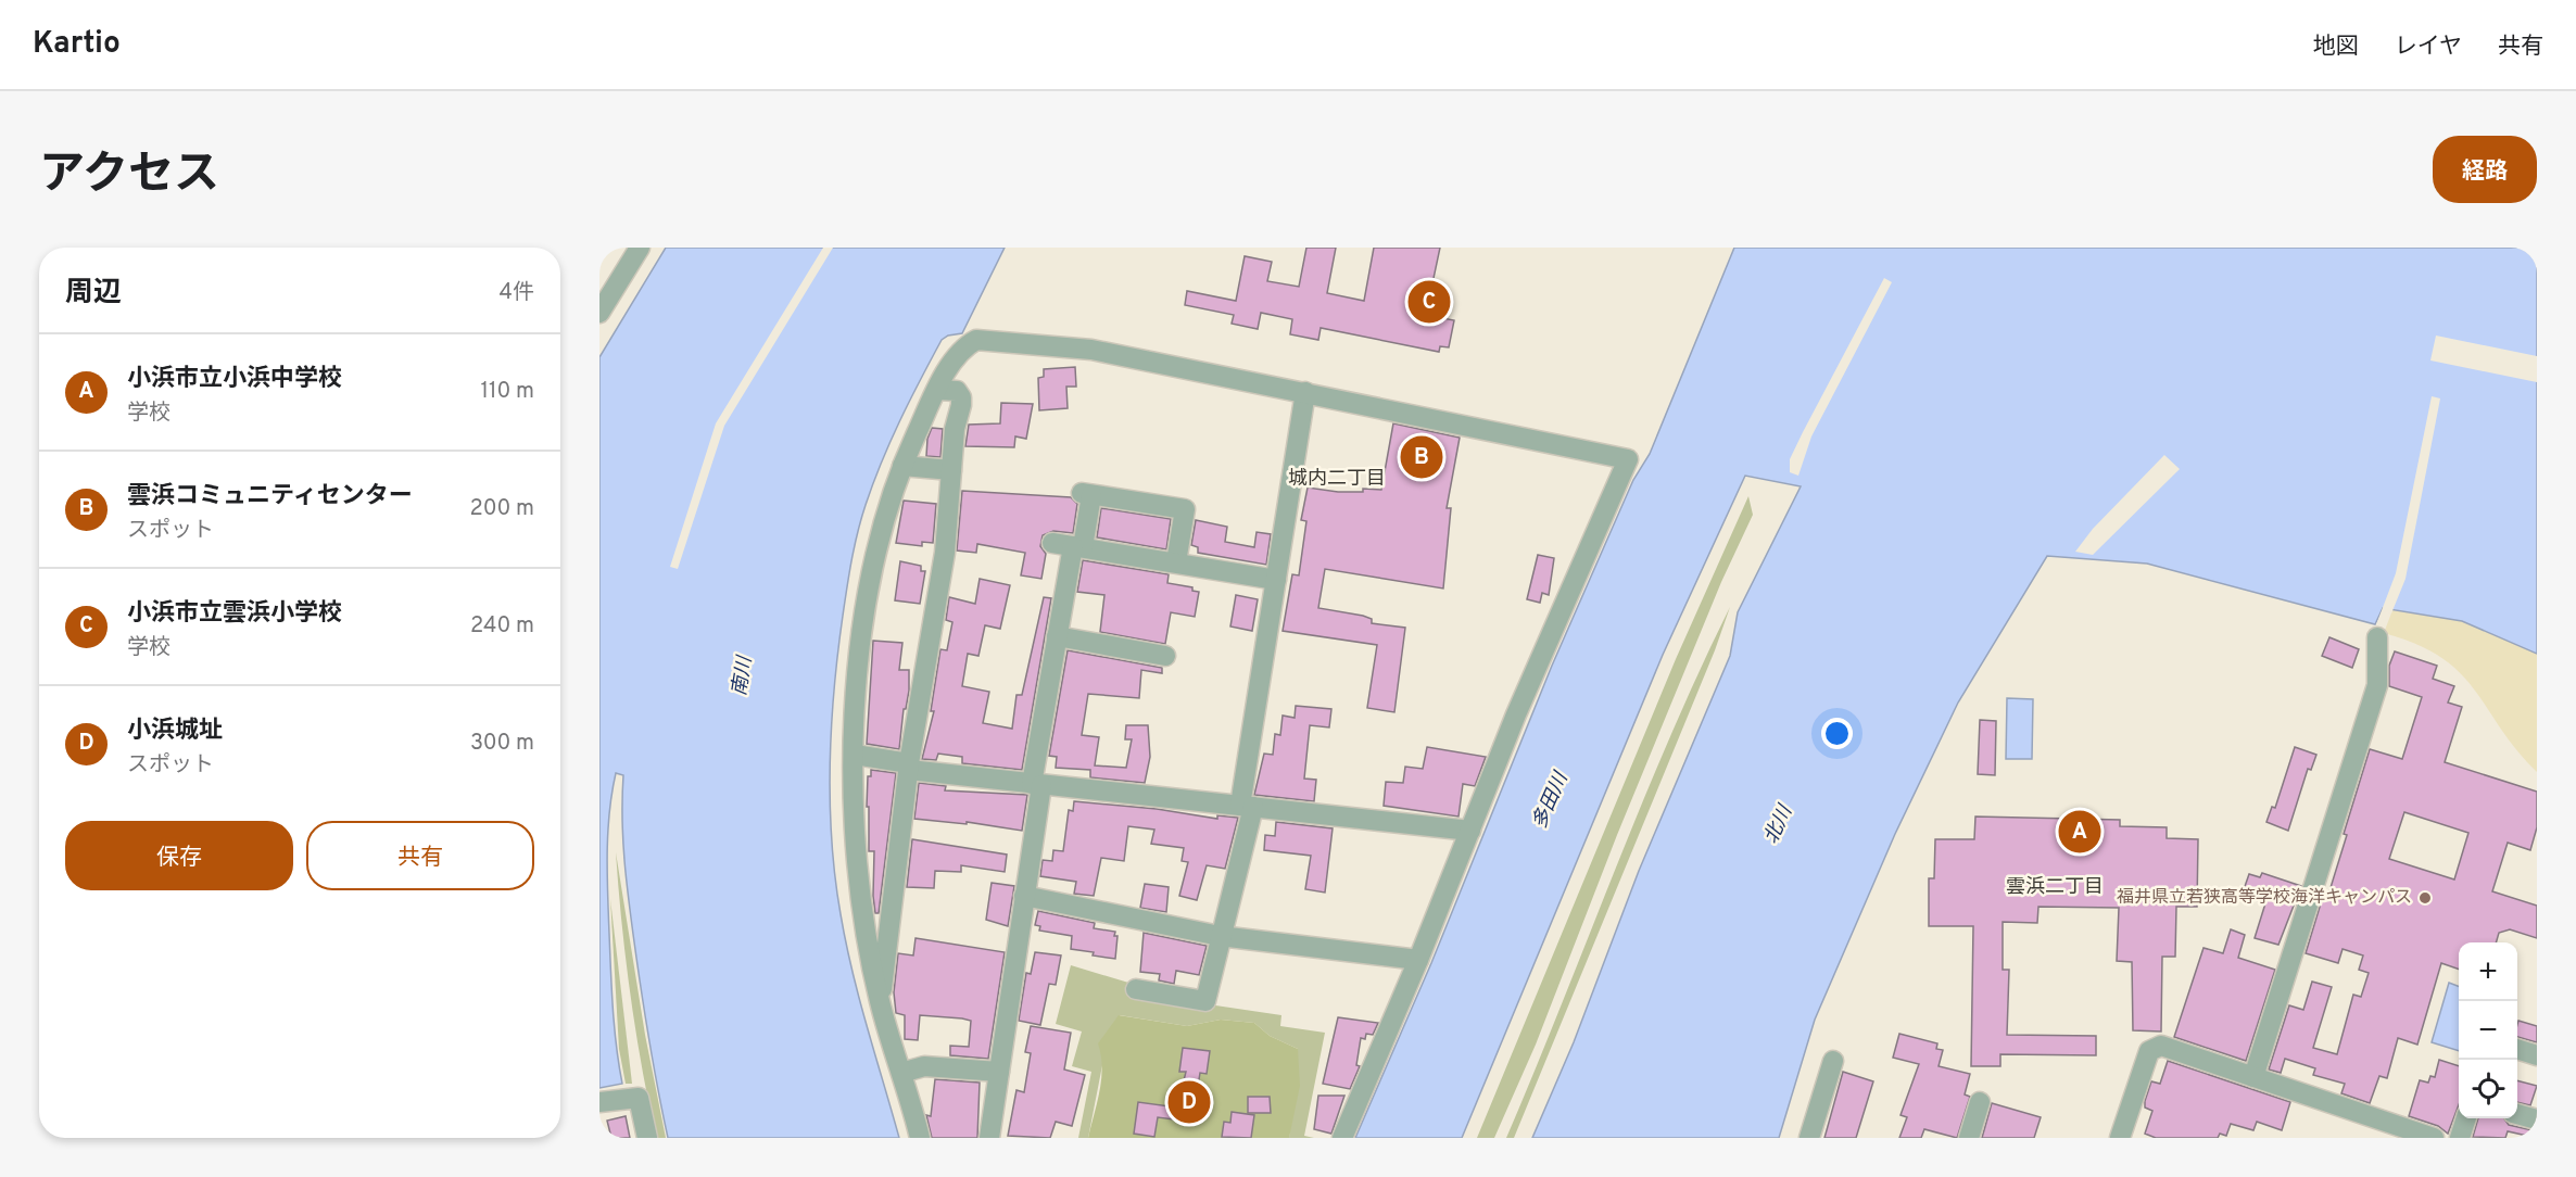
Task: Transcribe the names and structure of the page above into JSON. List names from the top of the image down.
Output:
{
  "districts": ["城内二丁目", "雲浜二丁目"],
  "water": ["南川", "多田川", "北川"],
  "places": ["福井県立若狭高等学校海洋キャンパス"],
  "page": {
    "header": "Kartio",
    "nav": ["地図", "レイヤ", "共有"],
    "title": "アクセス",
    "buttons": [
      "経路",
      ["保存", "共有"]
    ],
    "heading": ["周辺", "4件"],
    "pins": [
      "C",
      "B",
      "A",
      "D"
    ],
    "list": [
      {
        "mark": "A",
        "name": "小浜市立小浜中学校",
        "note": "学校",
        "value": "110 m"
      },
      {
        "mark": "B",
        "name": "雲浜コミュニティセンター",
        "note": "スポット",
        "value": "200 m"
      },
      {
        "mark": "C",
        "name": "小浜市立雲浜小学校",
        "note": "学校",
        "value": "240 m"
      },
      {
        "mark": "D",
        "name": "小浜城址",
        "note": "スポット",
        "value": "300 m"
      }
    ],
    "map_buttons": ["+", "−"]
  }
}
